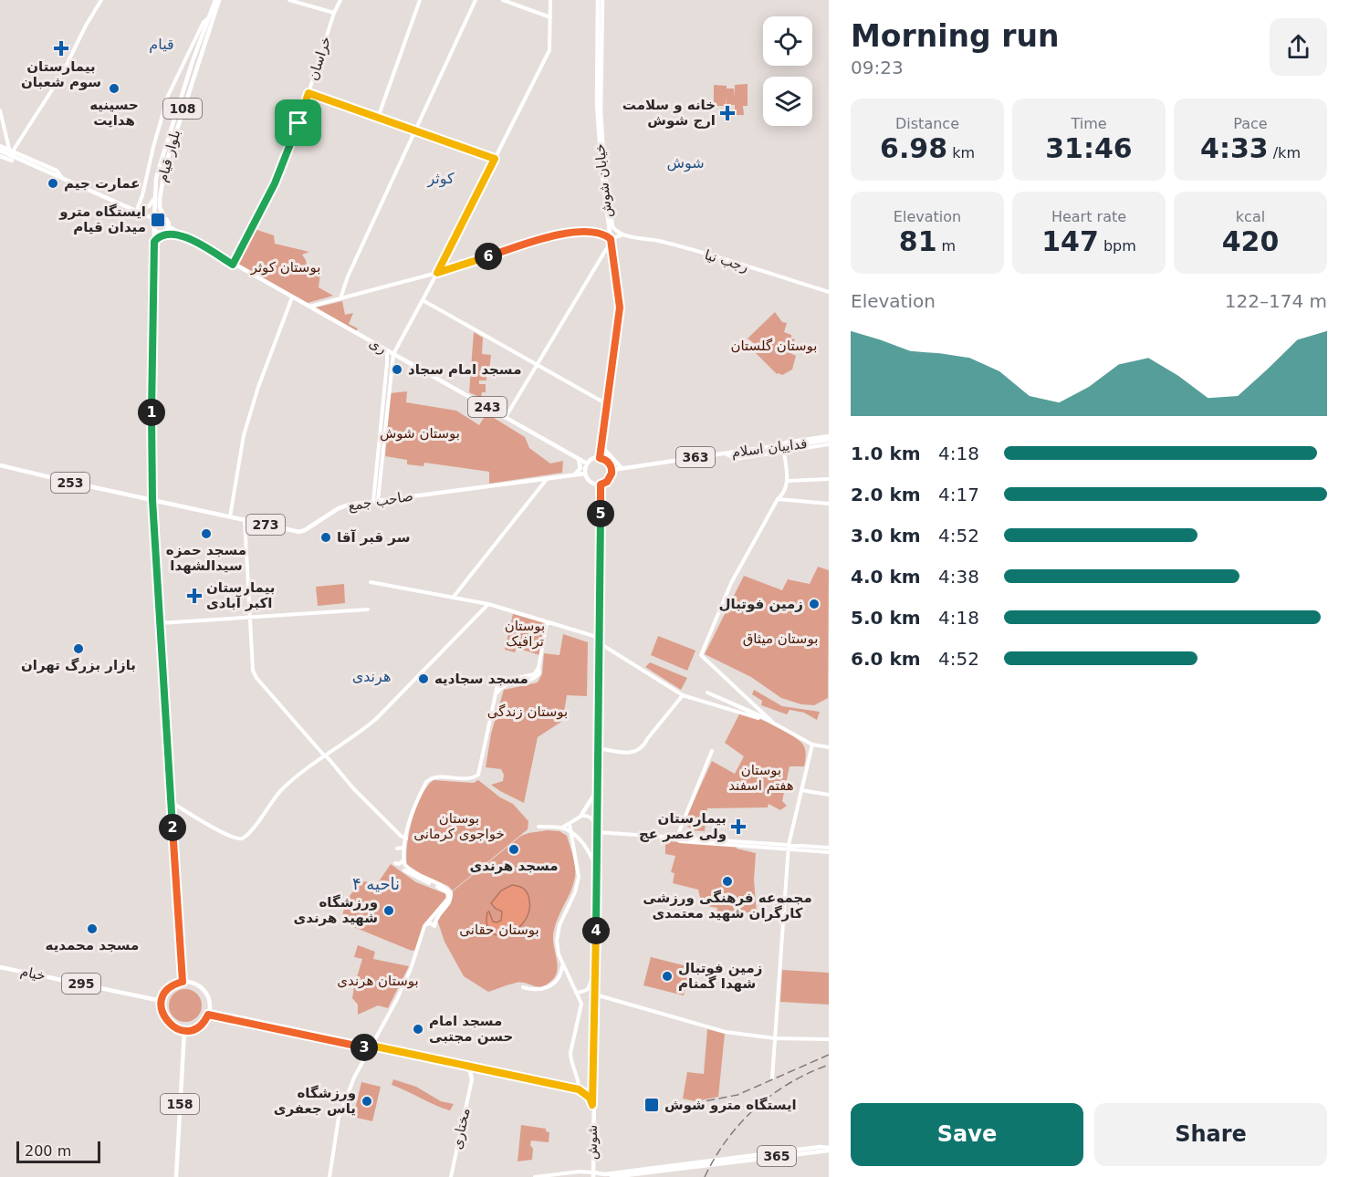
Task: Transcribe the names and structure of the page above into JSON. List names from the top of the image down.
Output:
{
  "streets": {
    "main road": [
      "108",
      "بلوار قیام",
      "خیابان شوش",
      "ری",
      "243",
      "فداییان اسلام",
      "363",
      "253",
      "صاحب جمع",
      "273",
      "خیام",
      "295",
      "158",
      "شوش",
      "365"
    ],
    "street": ["خراسان", "رجب نیا", "مختاری"]
  },
  "crossings": [
    ["خراسان", "ری"],
    ["بلوار قیام", "ری"],
    ["خیابان شوش", "رجب نیا"],
    ["خیابان شوش", "ری"],
    ["خیابان شوش", "فداییان اسلام"],
    ["خیابان شوش", "صاحب جمع"],
    ["خیابان شوش", "شوش"],
    ["ری", "فداییان اسلام"],
    ["ری", "صاحب جمع"],
    ["ری", "شوش"],
    ["فداییان اسلام", "صاحب جمع"],
    ["فداییان اسلام", "شوش"],
    ["253", "صاحب جمع"],
    ["صاحب جمع", "شوش"],
    ["خیام", "158"],
    ["شوش", "365"]
  ],
  "districts": [
    "قیام",
    "شوش",
    "کوثر",
    "هرندی",
    "ناحیه ۴"
  ],
  "parks": [
    "بوستان کوثر",
    "بوستان گلستان",
    "بوستان شوش",
    "بوستان ترافیک",
    "بوستان میثاق",
    "بوستان زندگی",
    "بوستان هفتم اسفند",
    "بوستان خواجوی کرمانی",
    "بوستان حقانی",
    "بوستان هرندی"
  ],
  "places": {
    "health": [
      "بیمارستان سوم شعبان",
      "خانه و سلامت ارج شوش",
      "بیمارستان اکبر آبادی",
      "بیمارستان ولی عصر عج"
    ],
    "other": [
      "حسینیه هدایت",
      "عمارت جیم",
      "مسجد امام سجاد",
      "مسجد حمزه سیدالشهدا",
      "سر قبر آقا",
      "زمین فوتبال",
      "بازار بزرگ تهران",
      "مسجد سجادیه",
      "مسجد هرندی",
      "مجموعه فرهنگی ورزشی کارگران شهید معتمدی",
      "ورزشگاه شهید هرندی",
      "مسجد محمدیه",
      "زمین فوتبال شهدا گمنام",
      "مسجد امام حسن مجتبی",
      "ورزشگاه یاس جعفری"
    ],
    "transit": ["ایستگاه مترو میدان قیام", "ایستگاه مترو شوش"]
  },
  "scale_bar": "200 m",
  "page": {
    "heading": ["Morning run", "09:23"],
    "stats": [
      ["Distance", "6.98 km"],
      ["Time", "31:46"],
      ["Pace", "4:33 /km"],
      ["Elevation", "81 m"],
      ["Heart rate", "147 bpm"],
      ["kcal", "420"]
    ],
    "pins": [
      "6",
      "1",
      "5",
      "2",
      "4",
      "3"
    ],
    "chart": ["Elevation", "122–174 m"],
    "list": [
      {
        "name": "1.0 km",
        "note": "4:18"
      },
      {
        "name": "2.0 km",
        "note": "4:17"
      },
      {
        "name": "3.0 km",
        "note": "4:52"
      },
      {
        "name": "4.0 km",
        "note": "4:38"
      },
      {
        "name": "5.0 km",
        "note": "4:18"
      },
      {
        "name": "6.0 km",
        "note": "4:52"
      }
    ],
    "buttons": ["Save", "Share"],
    "scale": "200 m"
  }
}
